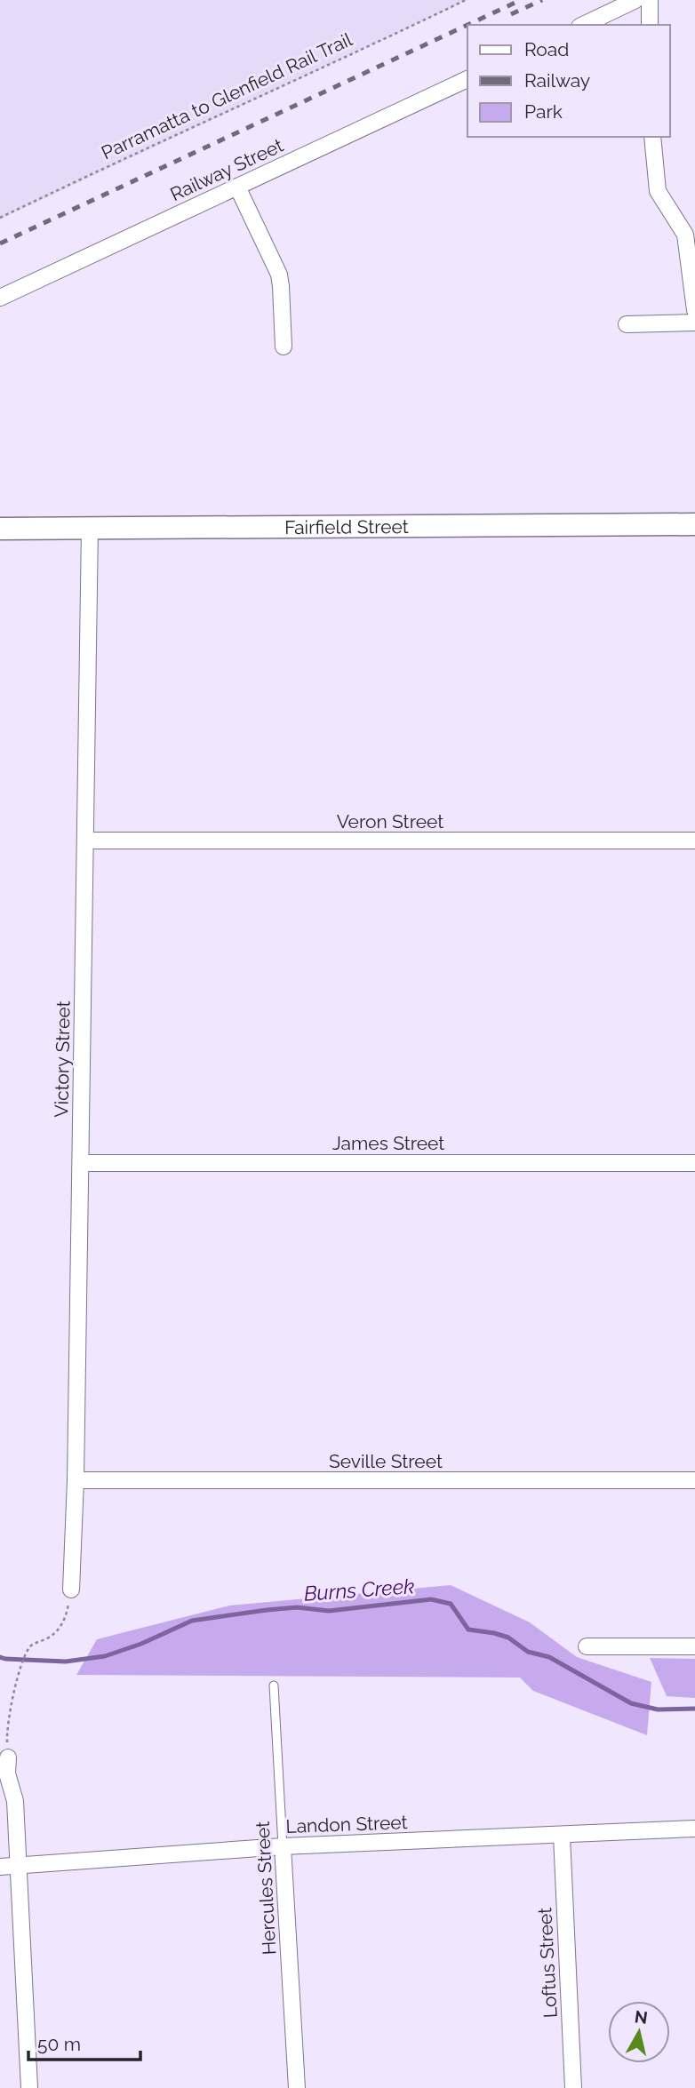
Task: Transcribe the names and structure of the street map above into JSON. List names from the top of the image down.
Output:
{
  "streets": {
    "main road": ["Fairfield Street"],
    "street": [
      "Railway Street",
      "Veron Street",
      "Victory Street",
      "James Street",
      "Seville Street",
      "Landon Street",
      "Hercules Street",
      "Loftus Street"
    ],
    "path": ["Parramatta to Glenfield Rail Trail"]
  },
  "crossings": [
    ["Fairfield Street", "Victory Street"],
    ["Veron Street", "Victory Street"],
    ["Victory Street", "James Street"],
    ["Victory Street", "Seville Street"],
    ["Landon Street", "Hercules Street"],
    ["Landon Street", "Loftus Street"]
  ],
  "water": ["Burns Creek"],
  "legend": ["Road", "Railway", "Park"],
  "scale_bar": "50 m",
  "north": "top"
}
